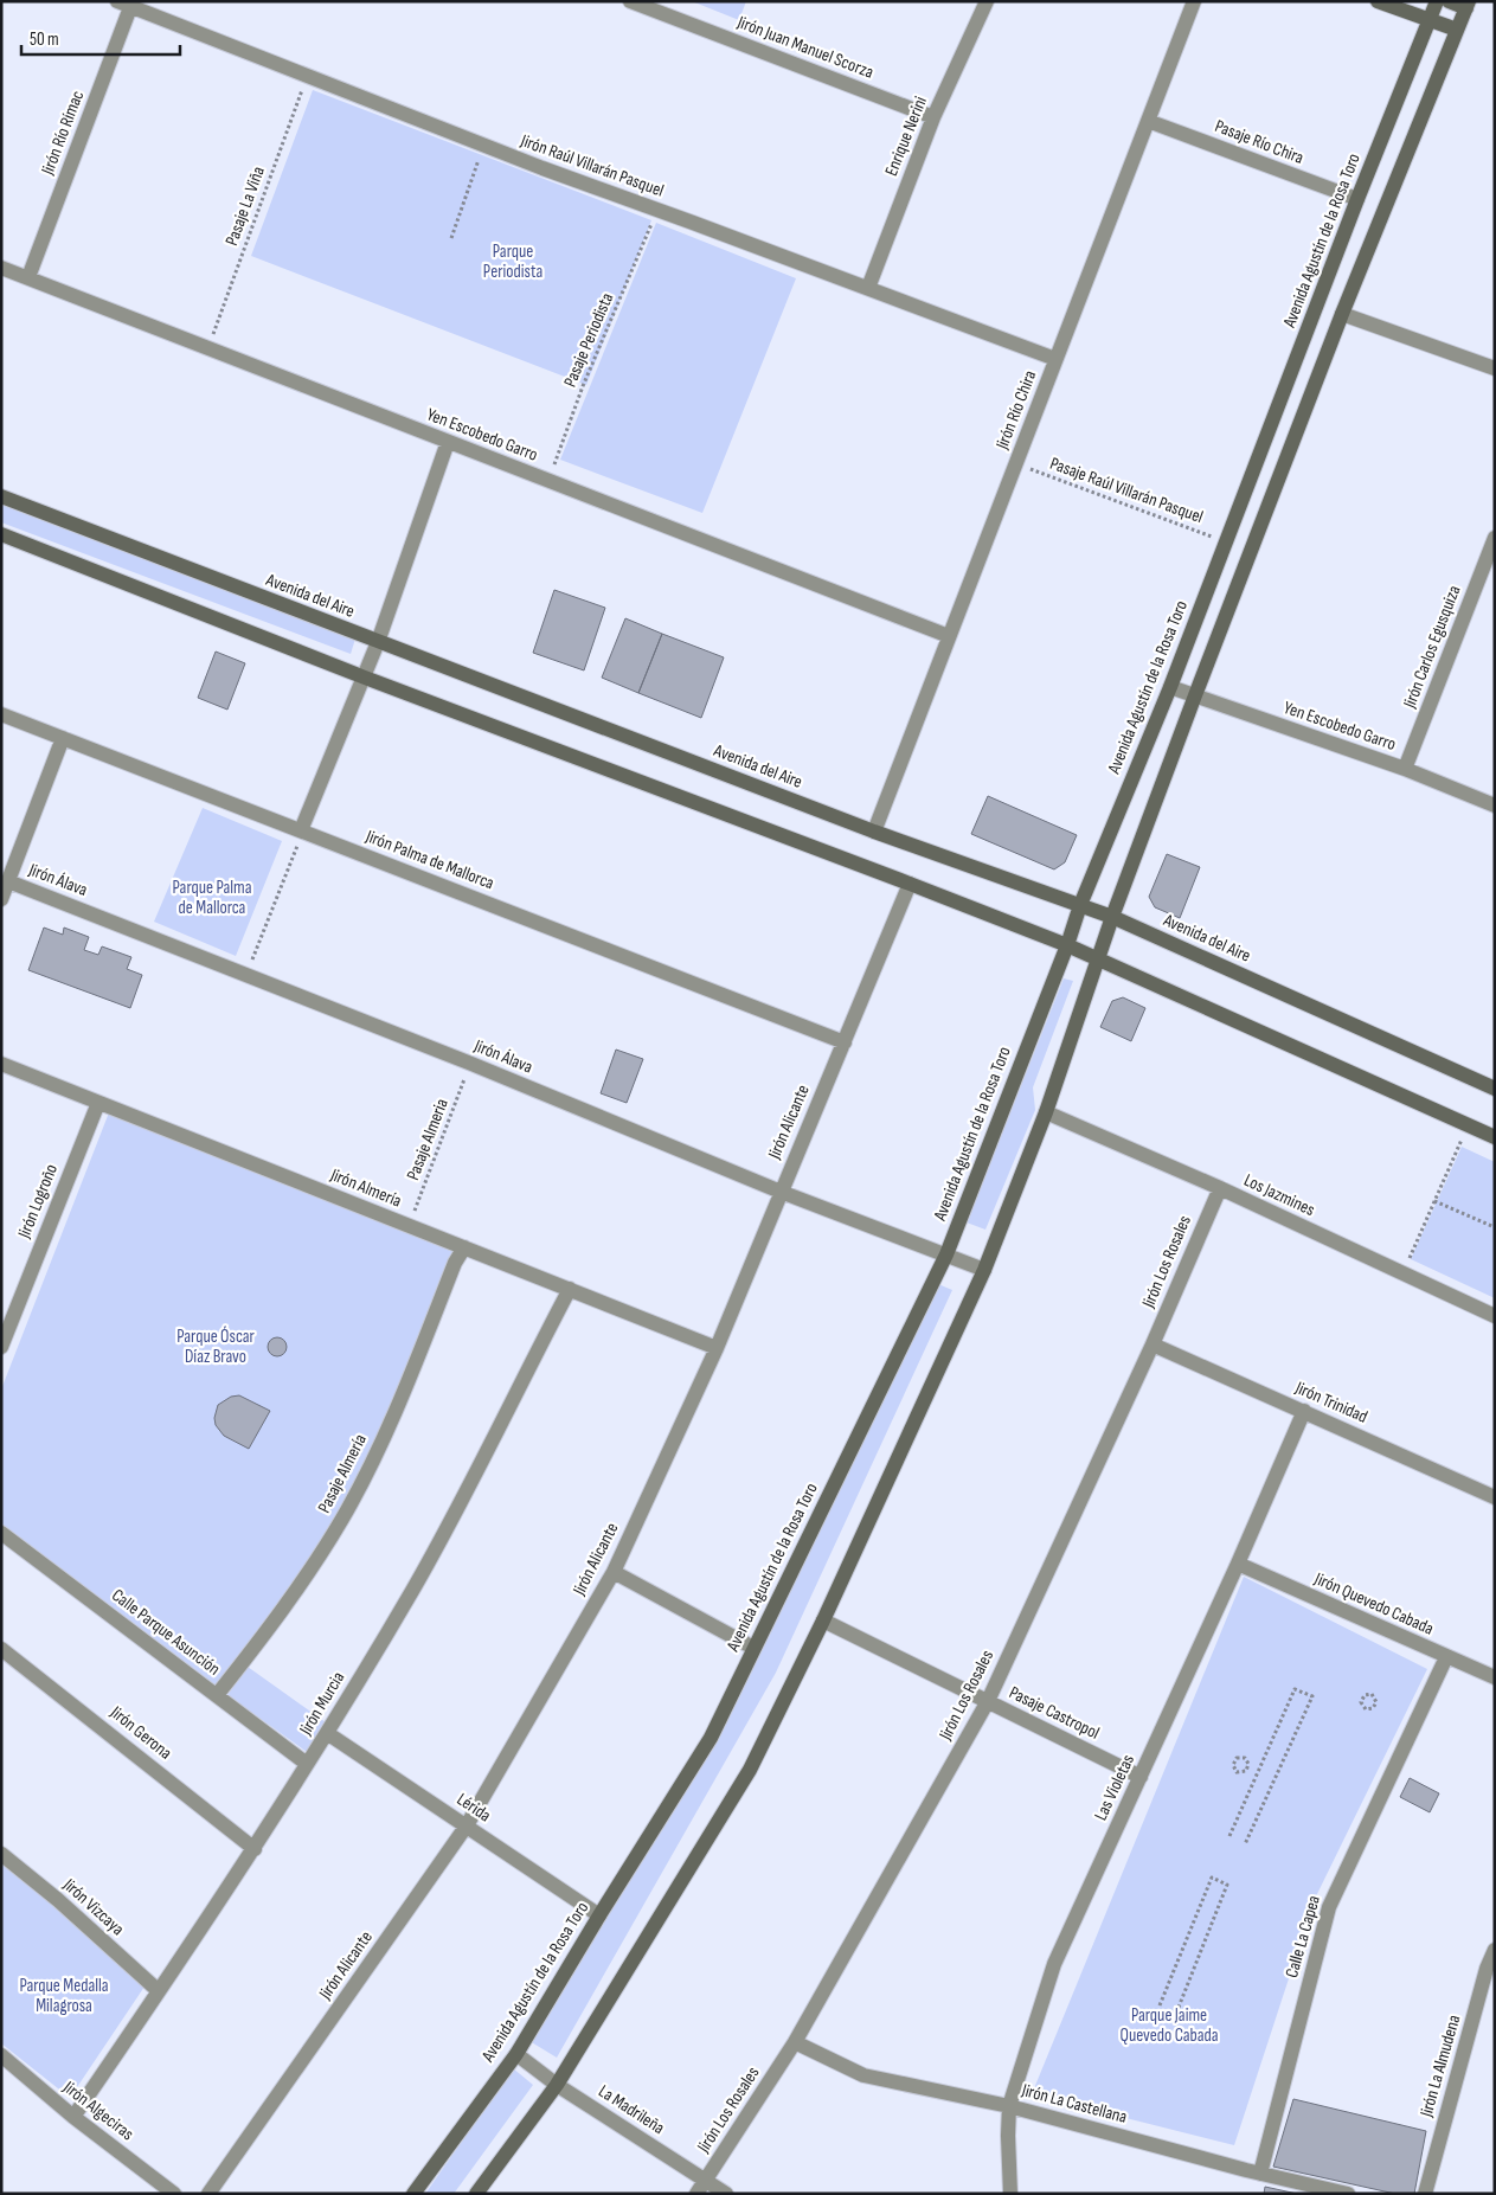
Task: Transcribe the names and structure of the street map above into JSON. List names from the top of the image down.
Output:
{
  "streets": {
    "street": [
      "Jirón Juan Manuel Scorza",
      "Jirón Río Rímac",
      "Enrique Nerini",
      "Pasaje Río Chira",
      "Jirón Raúl Villarán Pasquel",
      "Avenida Agustín de la Rosa Toro",
      "Jirón Río Chira",
      "Yen Escobedo Garro",
      "Avenida del Aire",
      "Jirón Carlos Egusquiza",
      "Jirón Palma de Mallorca",
      "Jirón Álava",
      "Jirón Alicante",
      "Jirón Almería",
      "Los Jazmines",
      "Jirón Logroño",
      "Jirón Los Rosales",
      "Jirón Trinidad",
      "Pasaje Almería",
      "Jirón Quevedo Cabada",
      "Calle Parque Asunción",
      "Jirón Murcia",
      "Pasaje Castropol",
      "Jirón Gerona",
      "Las Violetas",
      "Lérida",
      "Jirón Vizcaya",
      "Calle La Capea",
      "Jirón La Almudena",
      "Jirón La Castellana",
      "La Madrileña",
      "Jirón Algeciras"
    ],
    "path": [
      "Pasaje La Viña",
      "Pasaje Periodista",
      "Pasaje Raúl Villarán Pasquel",
      "Pasaje Almeria"
    ]
  },
  "crossings": [
    ["Jirón Juan Manuel Scorza", "Enrique Nerini"],
    ["Jirón Río Rímac", "Jirón Raúl Villarán Pasquel"],
    ["Jirón Río Rímac", "Yen Escobedo Garro"],
    ["Enrique Nerini", "Jirón Raúl Villarán Pasquel"],
    ["Pasaje Río Chira", "Avenida Agustín de la Rosa Toro"],
    ["Pasaje Río Chira", "Jirón Río Chira"],
    ["Jirón Raúl Villarán Pasquel", "Pasaje La Viña"],
    ["Jirón Raúl Villarán Pasquel", "Pasaje Periodista"],
    ["Jirón Raúl Villarán Pasquel", "Jirón Río Chira"],
    ["Pasaje La Viña", "Yen Escobedo Garro"],
    ["Avenida Agustín de la Rosa Toro", "Yen Escobedo Garro"],
    ["Avenida Agustín de la Rosa Toro", "Pasaje Raúl Villarán Pasquel"],
    ["Avenida Agustín de la Rosa Toro", "Avenida del Aire"],
    ["Avenida Agustín de la Rosa Toro", "Jirón Álava"],
    ["Avenida Agustín de la Rosa Toro", "Lérida"],
    ["Avenida Agustín de la Rosa Toro", "La Madrileña"],
    ["Pasaje Periodista", "Yen Escobedo Garro"],
    ["Jirón Río Chira", "Yen Escobedo Garro"],
    ["Jirón Río Chira", "Pasaje Raúl Villarán Pasquel"],
    ["Jirón Río Chira", "Avenida del Aire"],
    ["Yen Escobedo Garro", "Jirón Carlos Egusquiza"],
    ["Jirón Palma de Mallorca", "Jirón Alicante"],
    ["Jirón Álava", "Jirón Alicante"],
    ["Jirón Álava", "Pasaje Almeria"],
    ["Jirón Alicante", "Jirón Almería"],
    ["Jirón Alicante", "Lérida"],
    ["Pasaje Almeria", "Jirón Almería"],
    ["Jirón Almería", "Jirón Logroño"],
    ["Jirón Almería", "Pasaje Almería"],
    ["Jirón Almería", "Jirón Murcia"],
    ["Los Jazmines", "Jirón Los Rosales"],
    ["Jirón Los Rosales", "Jirón Trinidad"],
    ["Jirón Los Rosales", "Pasaje Castropol"],
    ["Jirón Los Rosales", "Jirón La Castellana"],
    ["Jirón Los Rosales", "La Madrileña"],
    ["Jirón Trinidad", "Las Violetas"],
    ["Pasaje Almería", "Calle Parque Asunción"],
    ["Jirón Quevedo Cabada", "Las Violetas"],
    ["Jirón Quevedo Cabada", "Calle La Capea"],
    ["Calle Parque Asunción", "Jirón Murcia"],
    ["Jirón Murcia", "Jirón Gerona"],
    ["Jirón Murcia", "Lérida"],
    ["Jirón Murcia", "Jirón Vizcaya"],
    ["Jirón Murcia", "Jirón Algeciras"],
    ["Pasaje Castropol", "Las Violetas"],
    ["Las Violetas", "Jirón La Castellana"],
    ["Calle La Capea", "Jirón La Castellana"]
  ],
  "parks": [
    "Parque Periodista",
    "Parque Palma de Mallorca",
    "Parque Óscar Díaz Bravo",
    "Parque Medalla Milagrosa",
    "Parque Jaime Quevedo Cabada"
  ],
  "scale_bar": "50 m"
}
